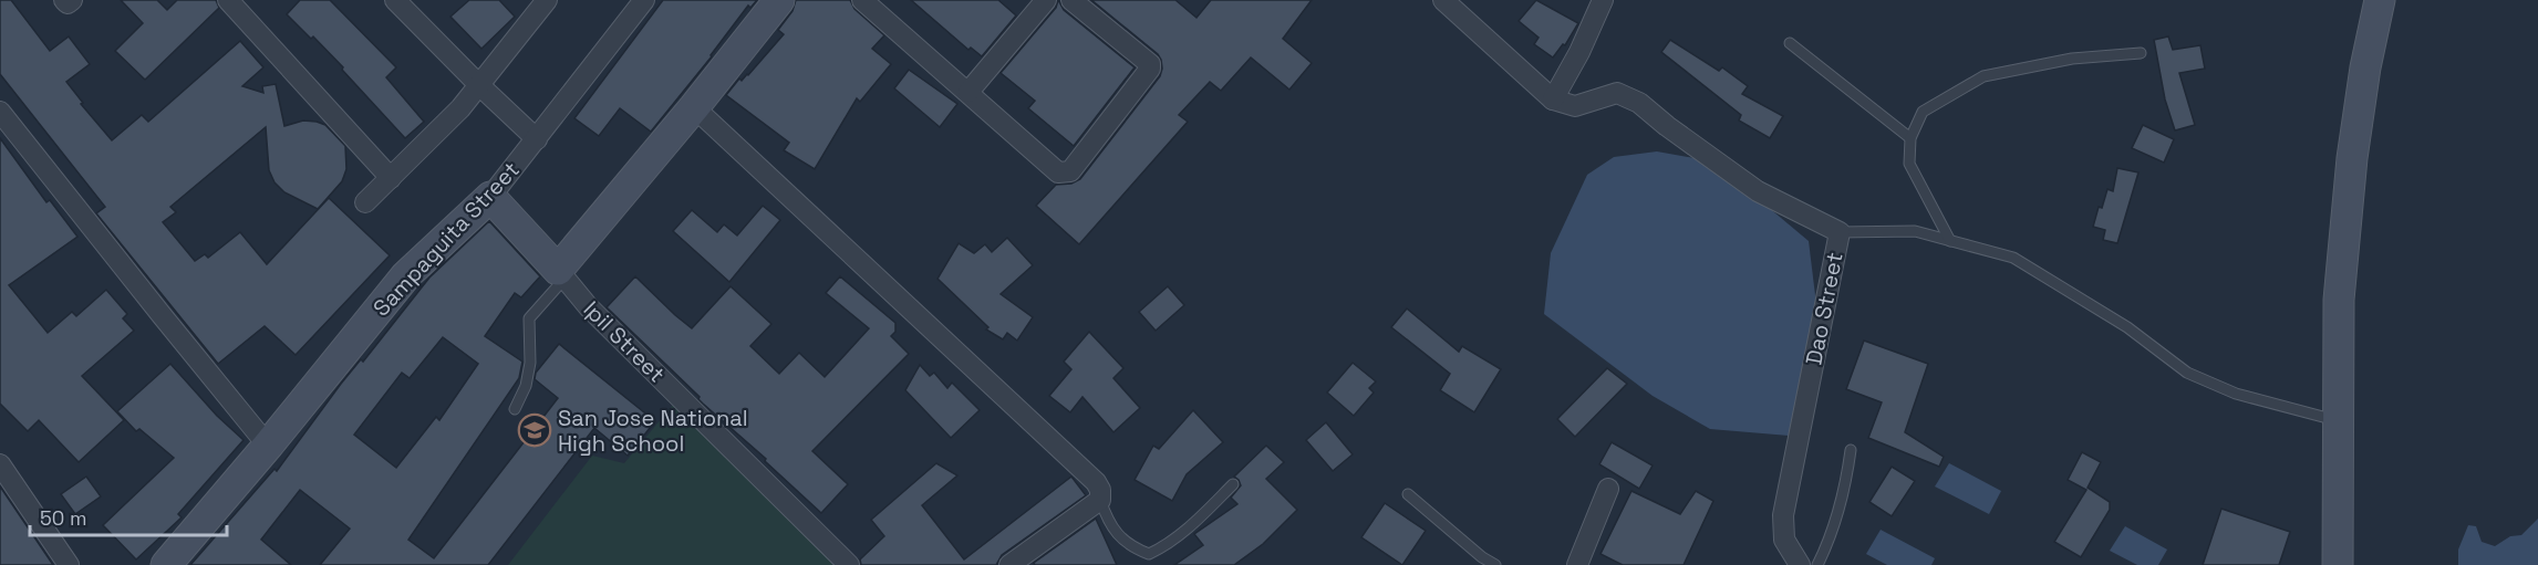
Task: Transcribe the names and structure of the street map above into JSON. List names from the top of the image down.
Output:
{
  "streets": {
    "street": ["Sampaguita Street", "Dao Street", "Ipil Street"]
  },
  "crossings": [
    ["Sampaguita Street", "Ipil Street"]
  ],
  "places": {
    "school or university": ["San Jose National High School"]
  },
  "scale_bar": "50 m"
}
